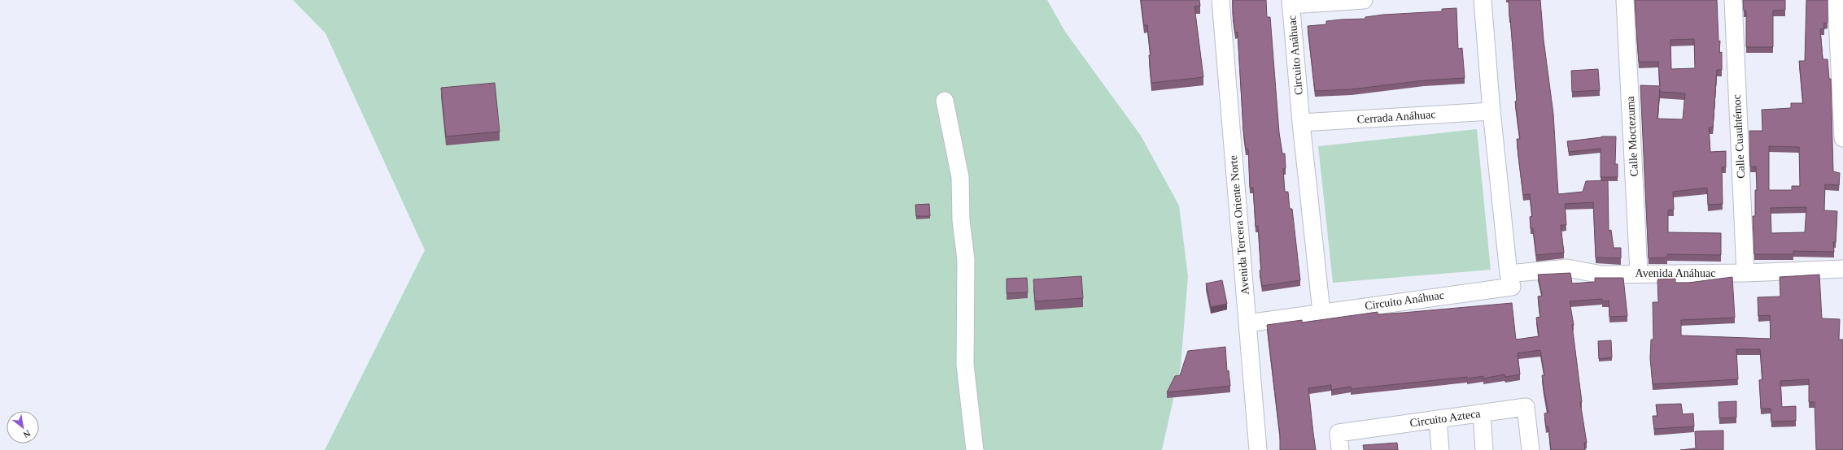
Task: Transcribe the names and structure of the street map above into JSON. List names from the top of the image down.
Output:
{
  "streets": {
    "street": [
      "Circuito Anáhuac",
      "Cerrada Anáhuac",
      "Calle Moctezuma",
      "Calle Cuauhtémoc",
      "Avenida Tercera Oriente Norte",
      "Avenida Anáhuac",
      "Circuito Azteca"
    ]
  },
  "crossings": [
    ["Circuito Anáhuac", "Cerrada Anáhuac"],
    ["Circuito Anáhuac", "Avenida Anáhuac"],
    ["Calle Moctezuma", "Avenida Anáhuac"],
    ["Calle Cuauhtémoc", "Avenida Anáhuac"]
  ],
  "north": "bottom right"
}
